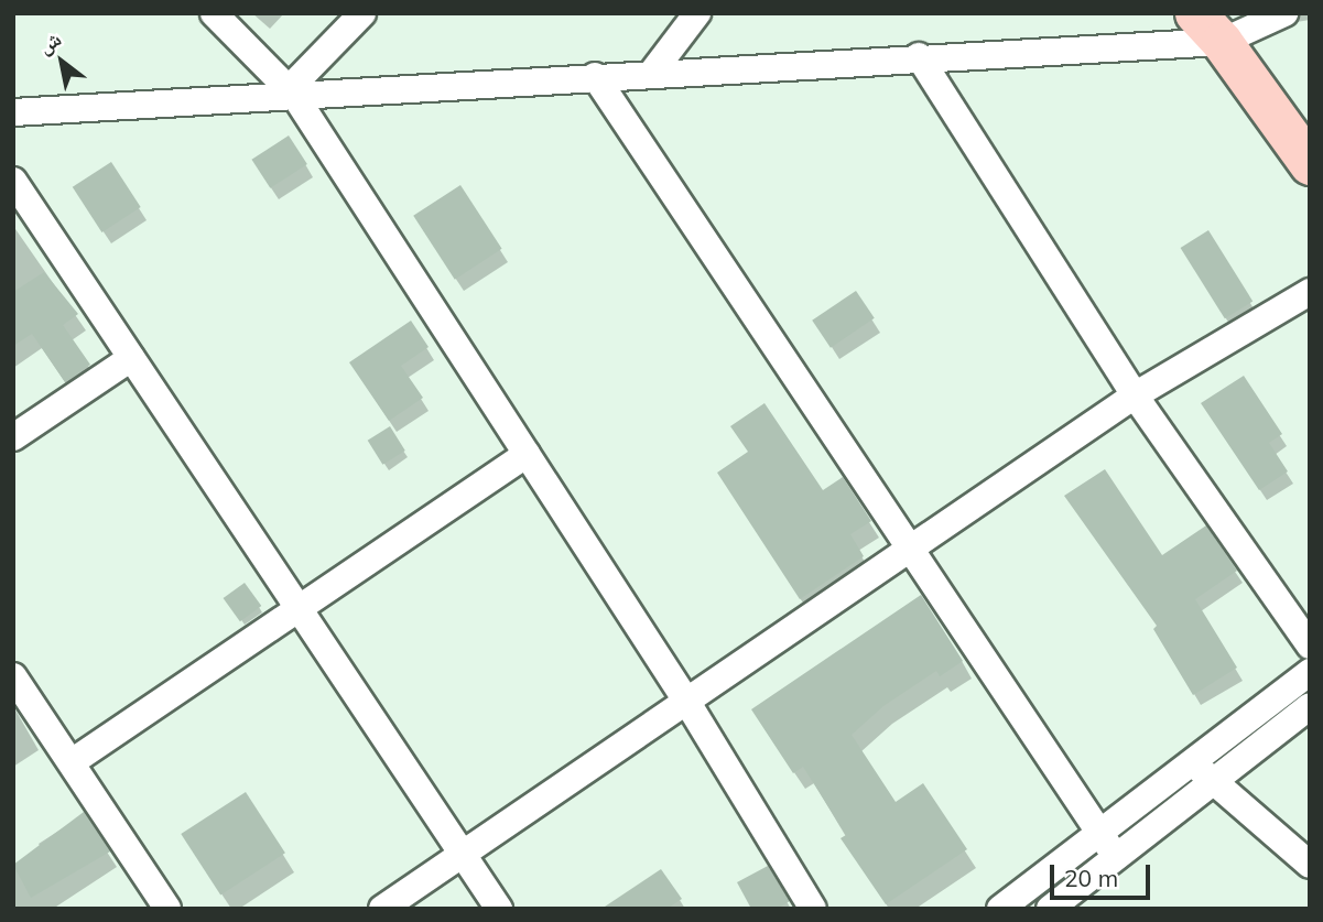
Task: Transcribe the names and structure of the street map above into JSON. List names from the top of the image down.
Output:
{
  "scale_bar": "20 m",
  "north": "top left"
}
